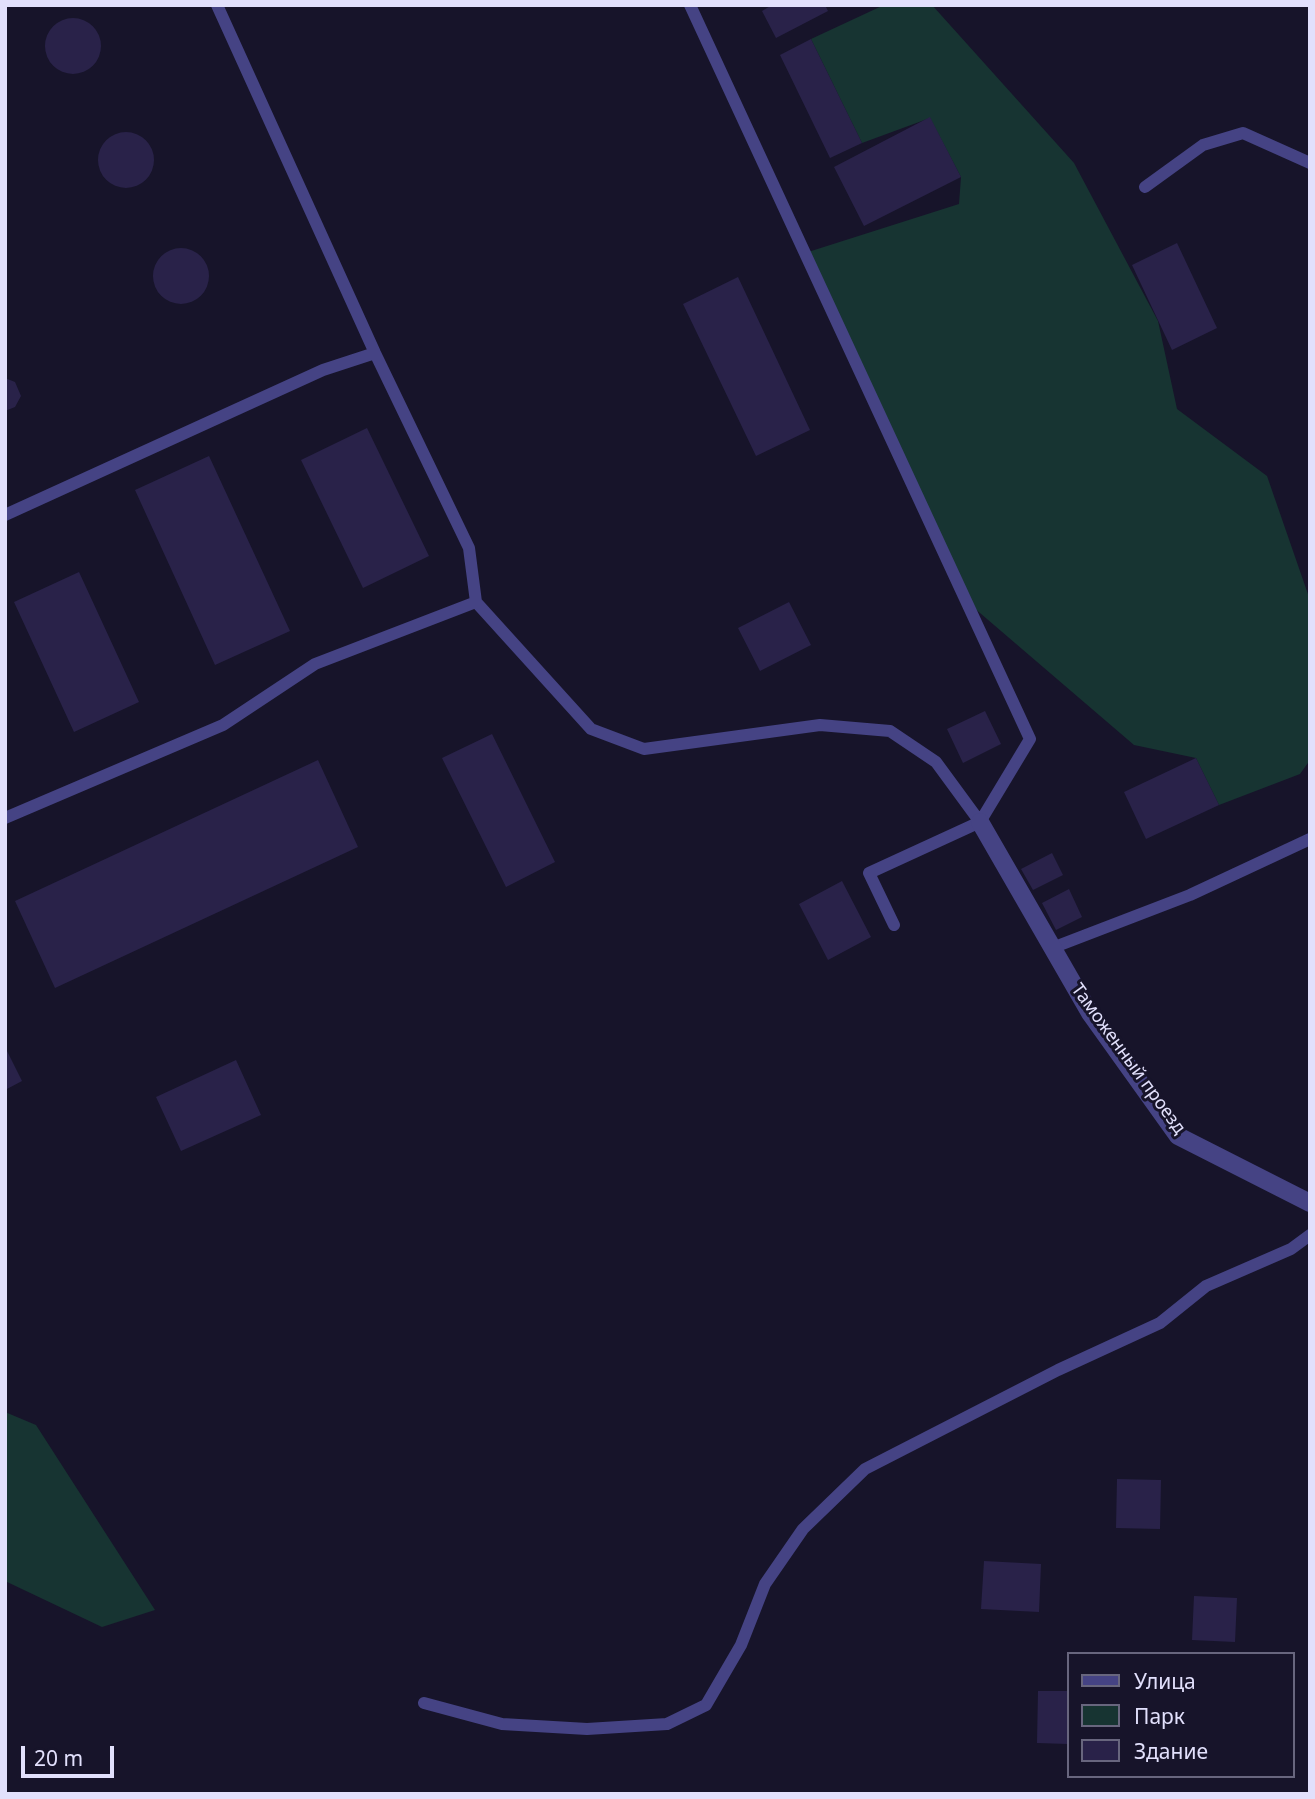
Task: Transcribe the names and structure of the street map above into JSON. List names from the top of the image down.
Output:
{
  "streets": {
    "street": ["Таможенный проезд"]
  },
  "legend": ["Улица", "Парк", "Здание"],
  "scale_bar": "20 m"
}
